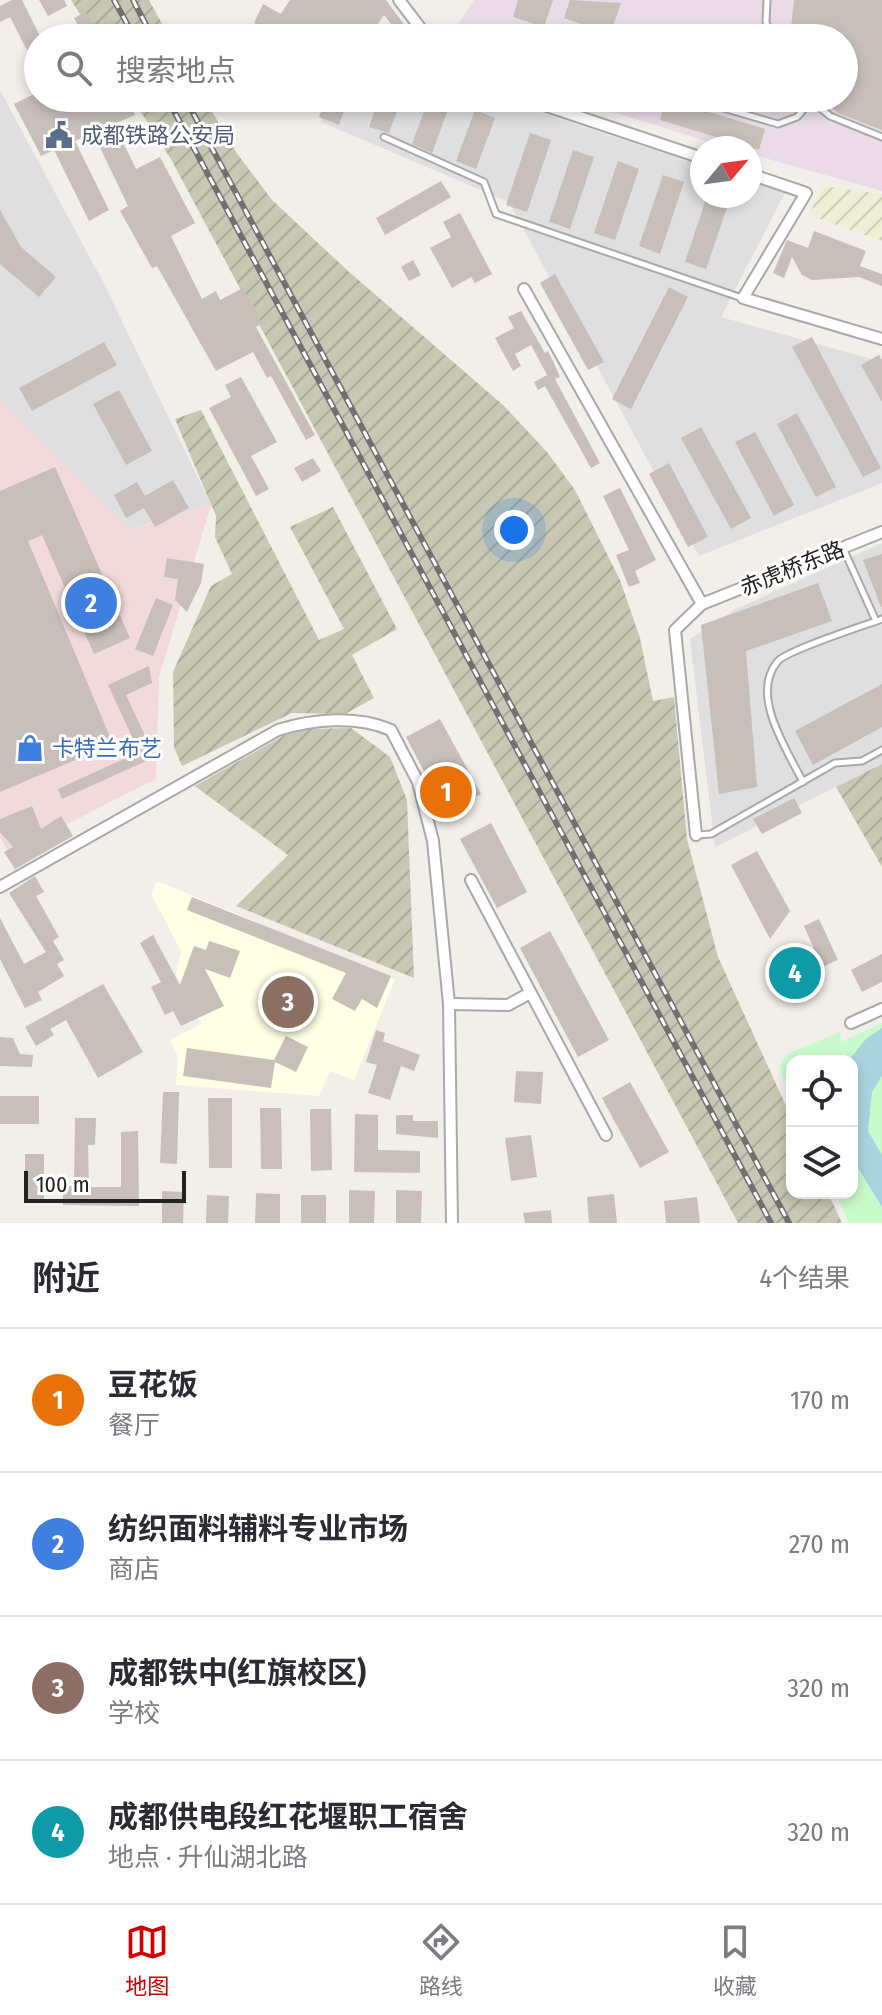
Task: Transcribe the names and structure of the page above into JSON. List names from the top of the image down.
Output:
{
  "streets": {
    "street": ["赤虎桥东路"]
  },
  "places": {
    "public building": ["成都铁路公安局"],
    "shop": ["卡特兰布艺"]
  },
  "scale_bar": "100 m",
  "north": "top right",
  "page": {
    "search": "搜索地点",
    "pins": [
      "2",
      "1",
      "4",
      "3"
    ],
    "scale": "100 m",
    "heading": ["附近", "4个结果"],
    "list": [
      {
        "mark": "1",
        "name": "豆花饭",
        "note": "餐厅",
        "value": "170 m"
      },
      {
        "mark": "2",
        "name": "纺织面料辅料专业市场",
        "note": "商店",
        "value": "270 m"
      },
      {
        "mark": "3",
        "name": "成都铁中(红旗校区)",
        "note": "学校",
        "value": "320 m"
      },
      {
        "mark": "4",
        "name": "成都供电段红花堰职工宿舍",
        "note": "地点 · 升仙湖北路",
        "value": "320 m"
      }
    ],
    "nav": ["地图", "路线", "收藏"]
  }
}
